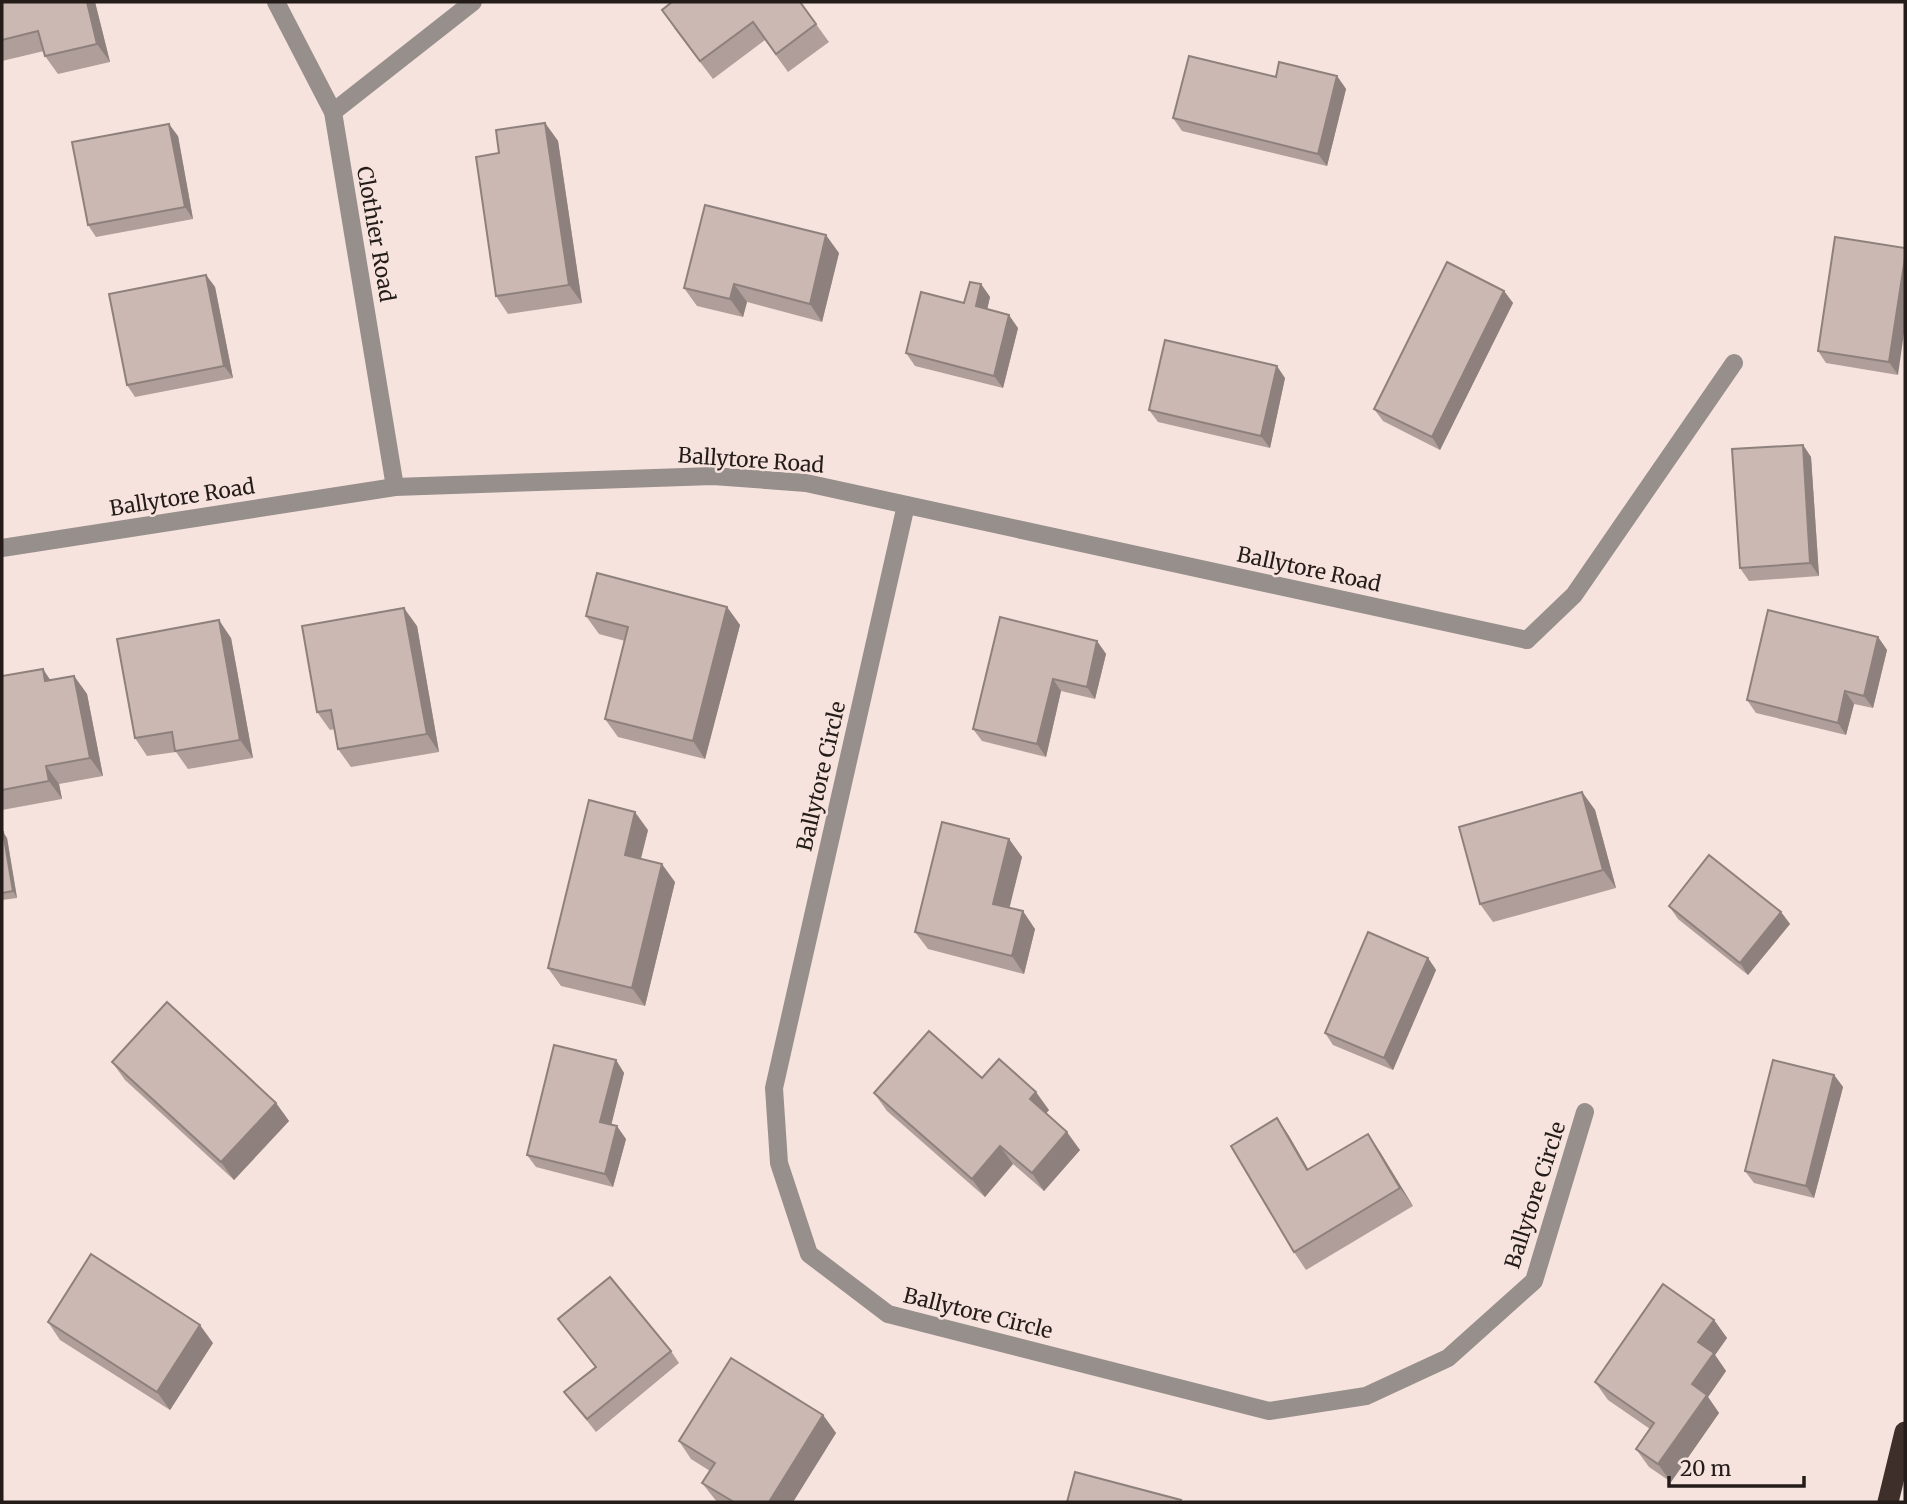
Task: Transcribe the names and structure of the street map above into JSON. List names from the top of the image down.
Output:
{
  "streets": {
    "street": ["Clothier Road", "Ballytore Road", "Ballytore Circle"]
  },
  "crossings": [
    ["Clothier Road", "Ballytore Road"],
    ["Ballytore Road", "Ballytore Circle"]
  ],
  "scale_bar": "20 m"
}
